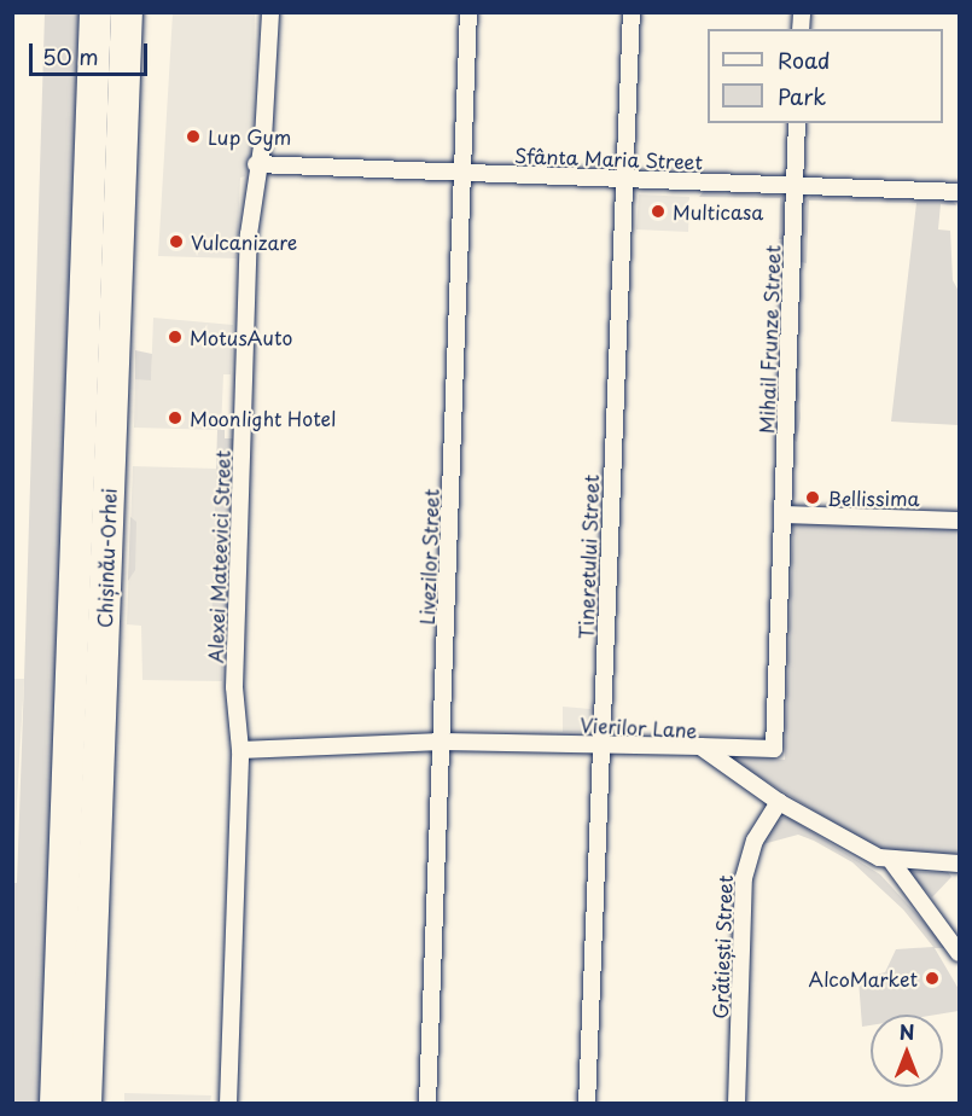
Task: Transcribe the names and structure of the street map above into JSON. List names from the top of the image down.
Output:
{
  "streets": {
    "highway": ["Chișinău-Orhei"],
    "street": [
      "Sfânta Maria Street",
      "Mihail Frunze Street",
      "Alexei Mateevici Street",
      "Livezilor Street",
      "Tineretului Street",
      "Vierilor Lane",
      "Grătiești Street"
    ]
  },
  "crossings": [
    ["Sfânta Maria Street", "Mihail Frunze Street"],
    ["Sfânta Maria Street", "Alexei Mateevici Street"],
    ["Sfânta Maria Street", "Livezilor Street"],
    ["Sfânta Maria Street", "Tineretului Street"],
    ["Mihail Frunze Street", "Vierilor Lane"],
    ["Alexei Mateevici Street", "Vierilor Lane"],
    ["Livezilor Street", "Vierilor Lane"],
    ["Tineretului Street", "Vierilor Lane"],
    ["Vierilor Lane", "Grătiești Street"]
  ],
  "places": [
    "Lup Gym",
    "Multicasa",
    "Vulcanizare",
    "MotusAuto",
    "Moonlight Hotel",
    "Bellissima",
    "AlcoMarket"
  ],
  "legend": ["Road", "Park"],
  "scale_bar": "50 m",
  "north": "top"
}
